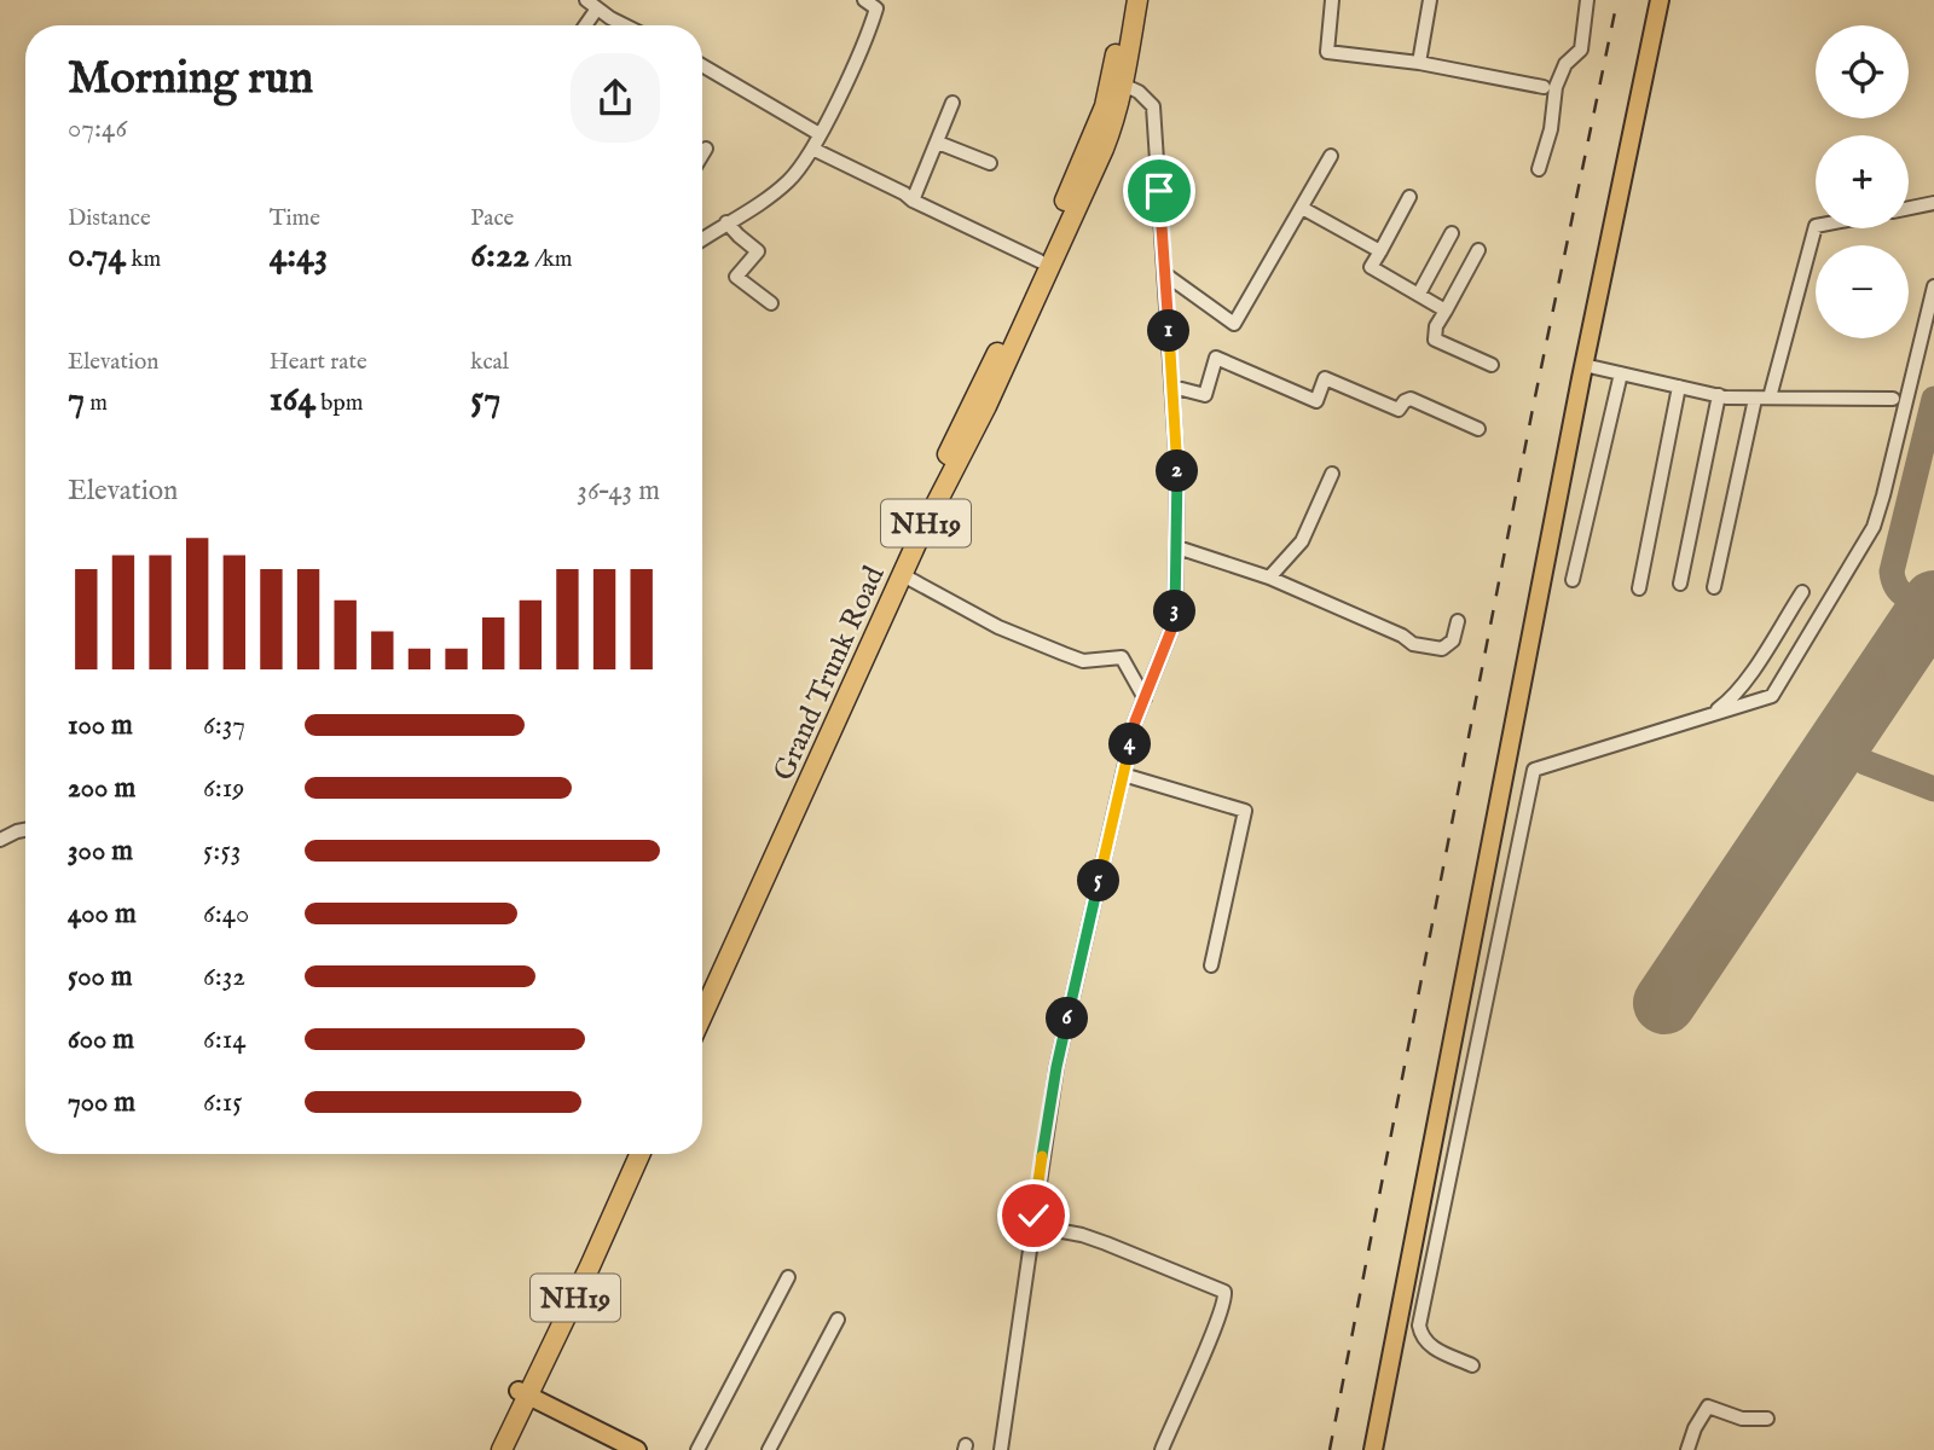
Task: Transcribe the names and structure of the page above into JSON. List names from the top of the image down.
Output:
{
  "streets": {
    "highway": ["NH19", "Grand Trunk Road"]
  },
  "page": {
    "map_buttons": ["+", "−"],
    "heading": ["Morning run", "07:46"],
    "stats": [
      ["Distance", "0.74 km"],
      ["Time", "4:43"],
      ["Pace", "6:22 /km"],
      ["Elevation", "7 m"],
      ["Heart rate", "164 bpm"],
      ["kcal", "57"]
    ],
    "pins": [
      "1",
      "2",
      "3",
      "4",
      "5",
      "6"
    ],
    "chart": ["Elevation", "36–43 m"],
    "list": [
      {
        "name": "100 m",
        "note": "6:37"
      },
      {
        "name": "200 m",
        "note": "6:19"
      },
      {
        "name": "300 m",
        "note": "5:53"
      },
      {
        "name": "400 m",
        "note": "6:40"
      },
      {
        "name": "500 m",
        "note": "6:32"
      },
      {
        "name": "600 m",
        "note": "6:14"
      },
      {
        "name": "700 m",
        "note": "6:15"
      }
    ]
  }
}
